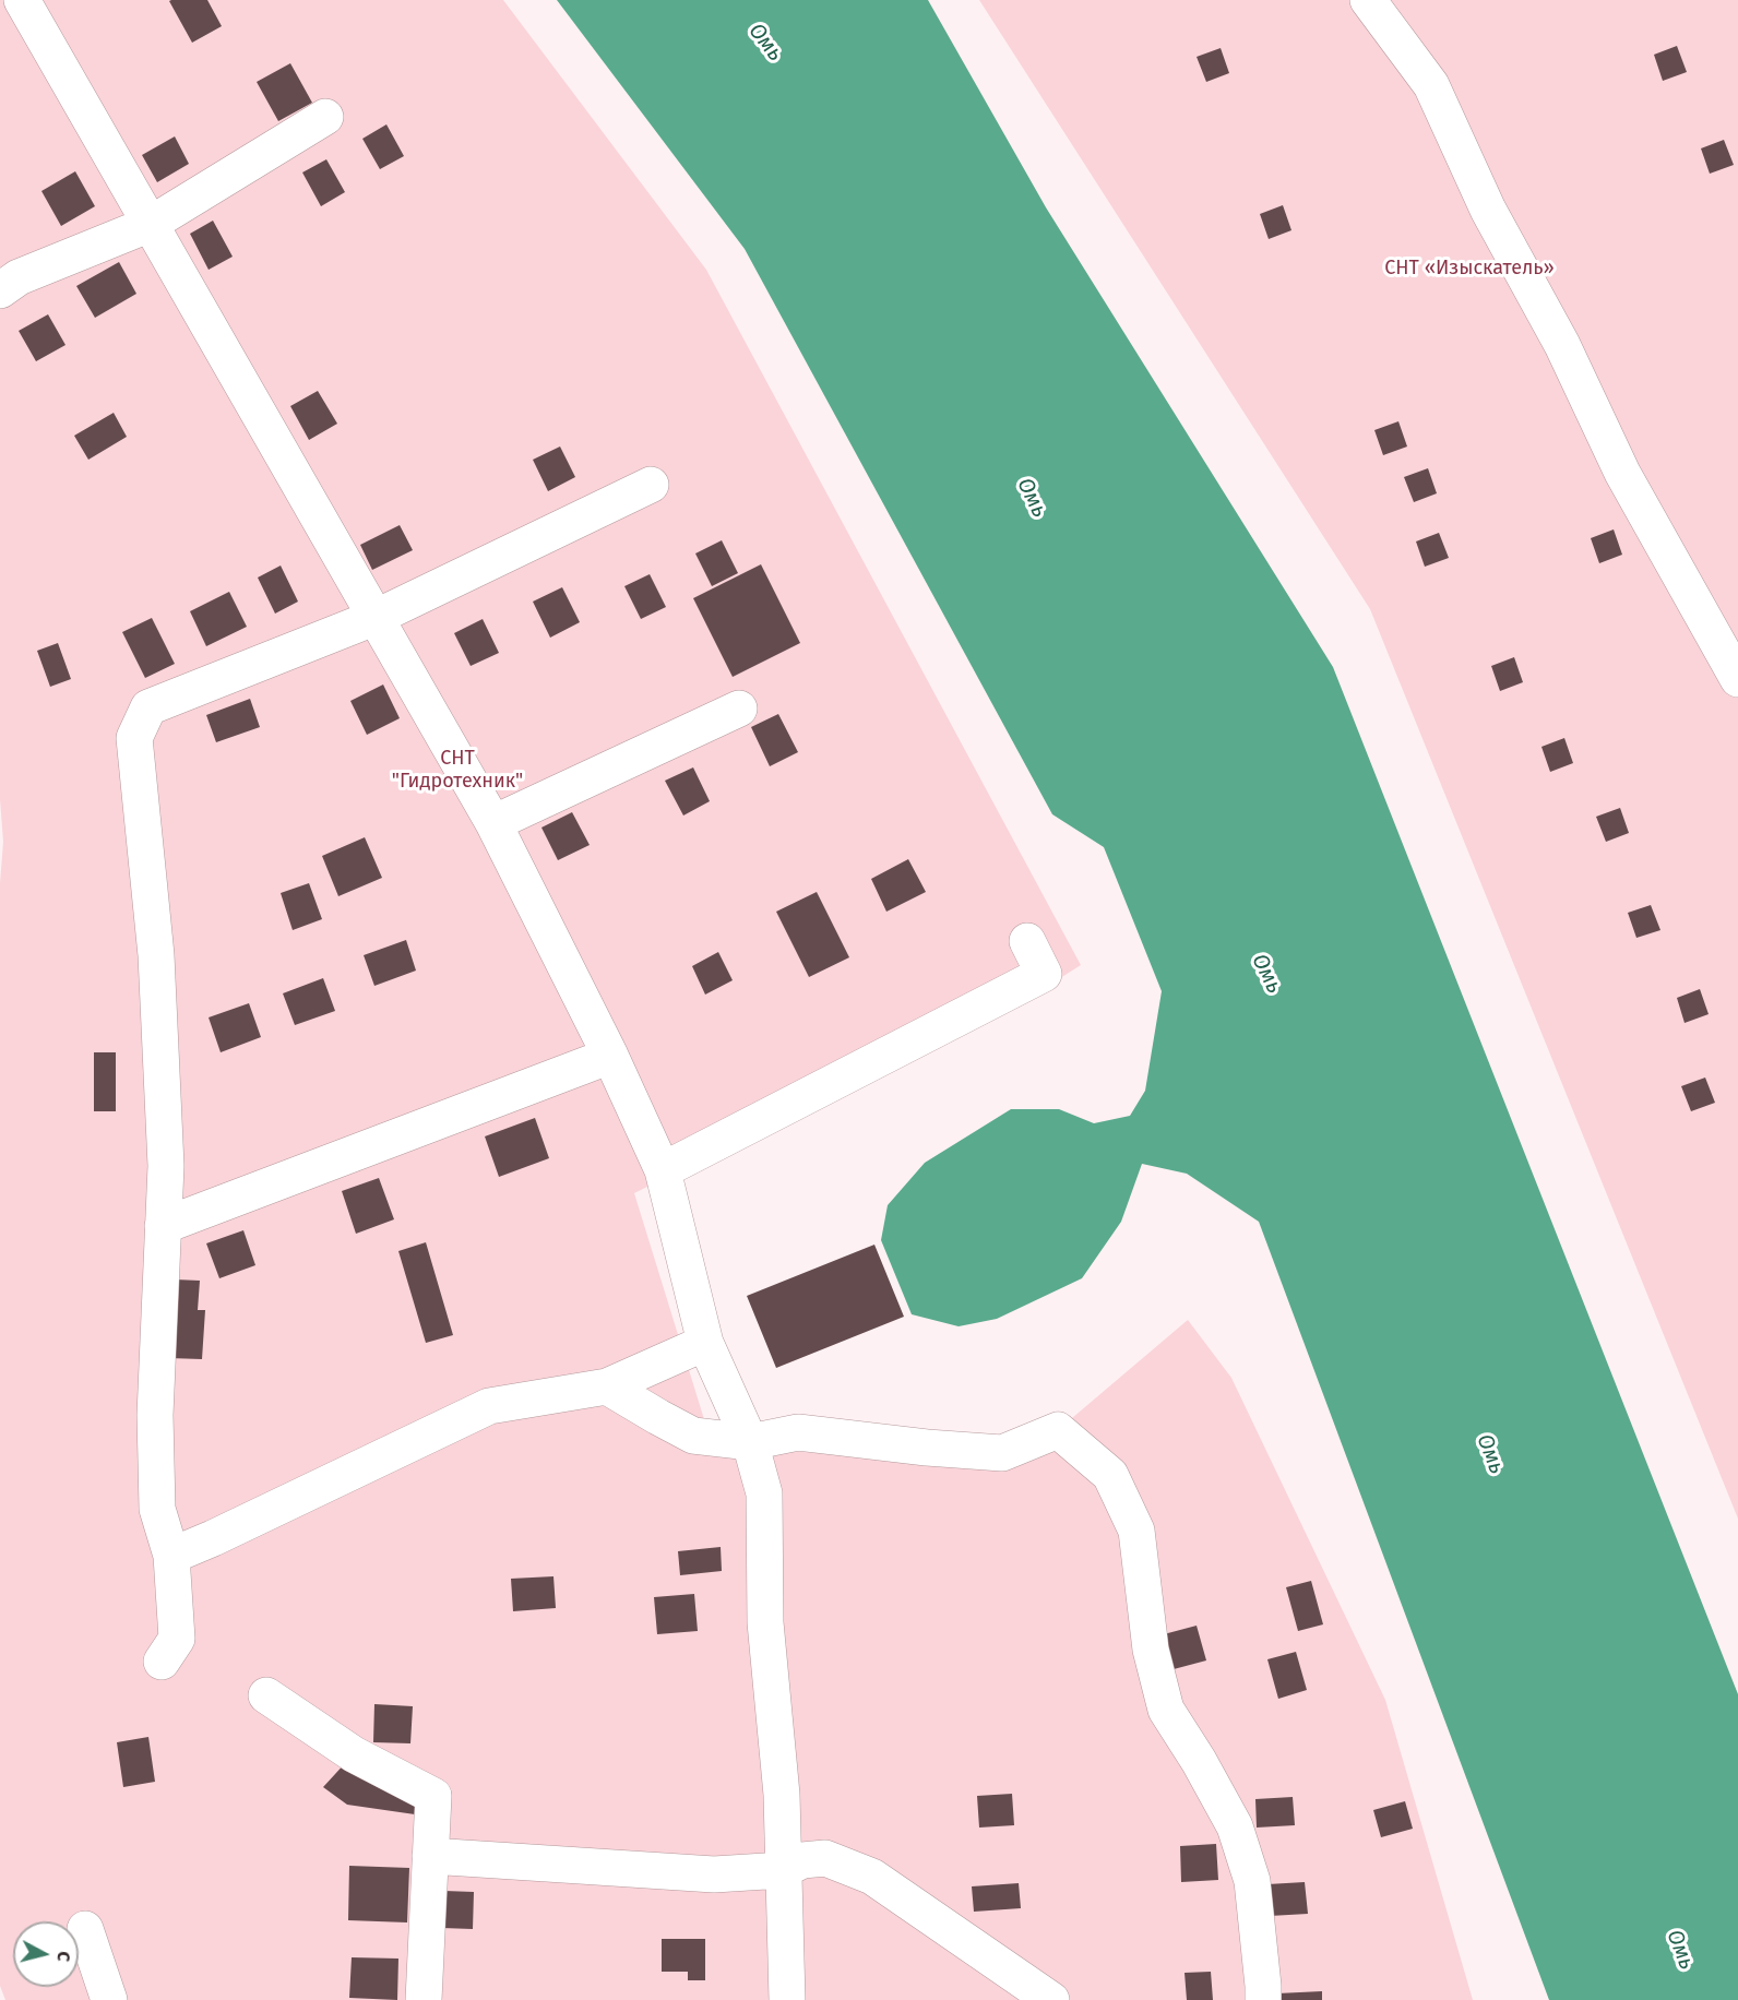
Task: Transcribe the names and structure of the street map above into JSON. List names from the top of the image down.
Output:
{
  "water": ["Омь"],
  "parks": ["СНТ «Изыскатель»", "СНТ \"Гидротехник\""],
  "north": "right"
}
